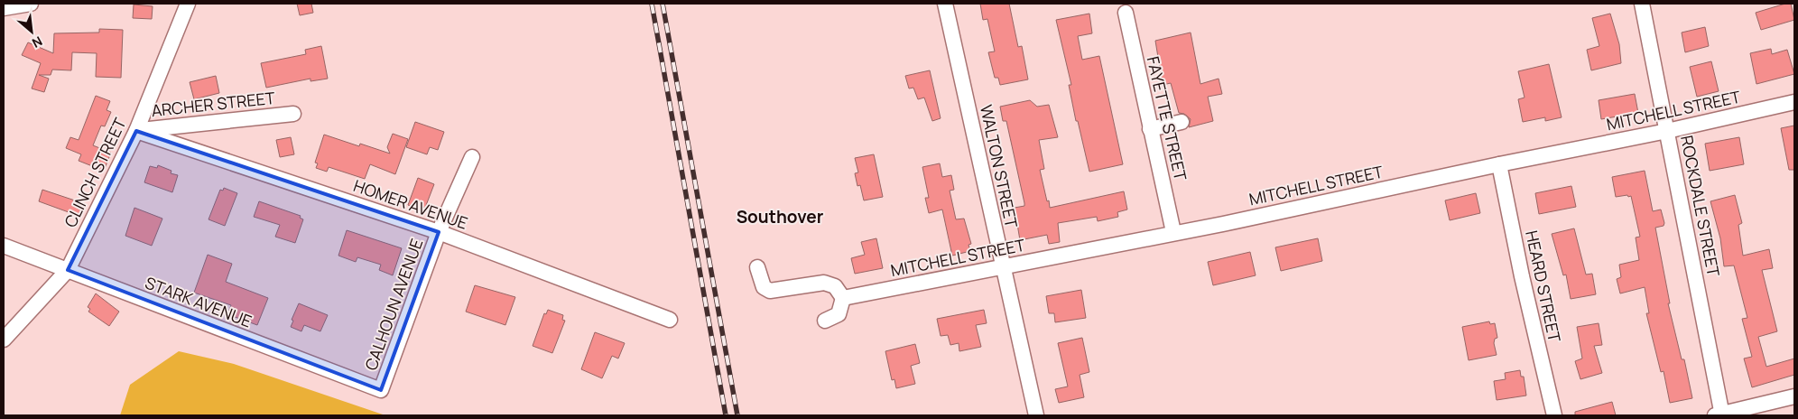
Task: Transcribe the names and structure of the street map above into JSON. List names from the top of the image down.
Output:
{
  "streets": {
    "street": [
      "ARCHER STREET",
      "MITCHELL STREET",
      "FAYETTE STREET",
      "WALTON STREET",
      "CLINCH STREET",
      "HOMER AVENUE",
      "ROCKDALE STREET",
      "HEARD STREET",
      "STARK AVENUE",
      "CALHOUN AVENUE"
    ]
  },
  "crossings": [
    ["ARCHER STREET", "CLINCH STREET"],
    ["ARCHER STREET", "HOMER AVENUE"],
    ["MITCHELL STREET", "FAYETTE STREET"],
    ["MITCHELL STREET", "WALTON STREET"],
    ["MITCHELL STREET", "ROCKDALE STREET"],
    ["MITCHELL STREET", "HEARD STREET"],
    ["CLINCH STREET", "HOMER AVENUE"],
    ["CLINCH STREET", "STARK AVENUE"],
    ["HOMER AVENUE", "CALHOUN AVENUE"],
    ["STARK AVENUE", "CALHOUN AVENUE"]
  ],
  "districts": ["Southover"],
  "north": "bottom right"
}
